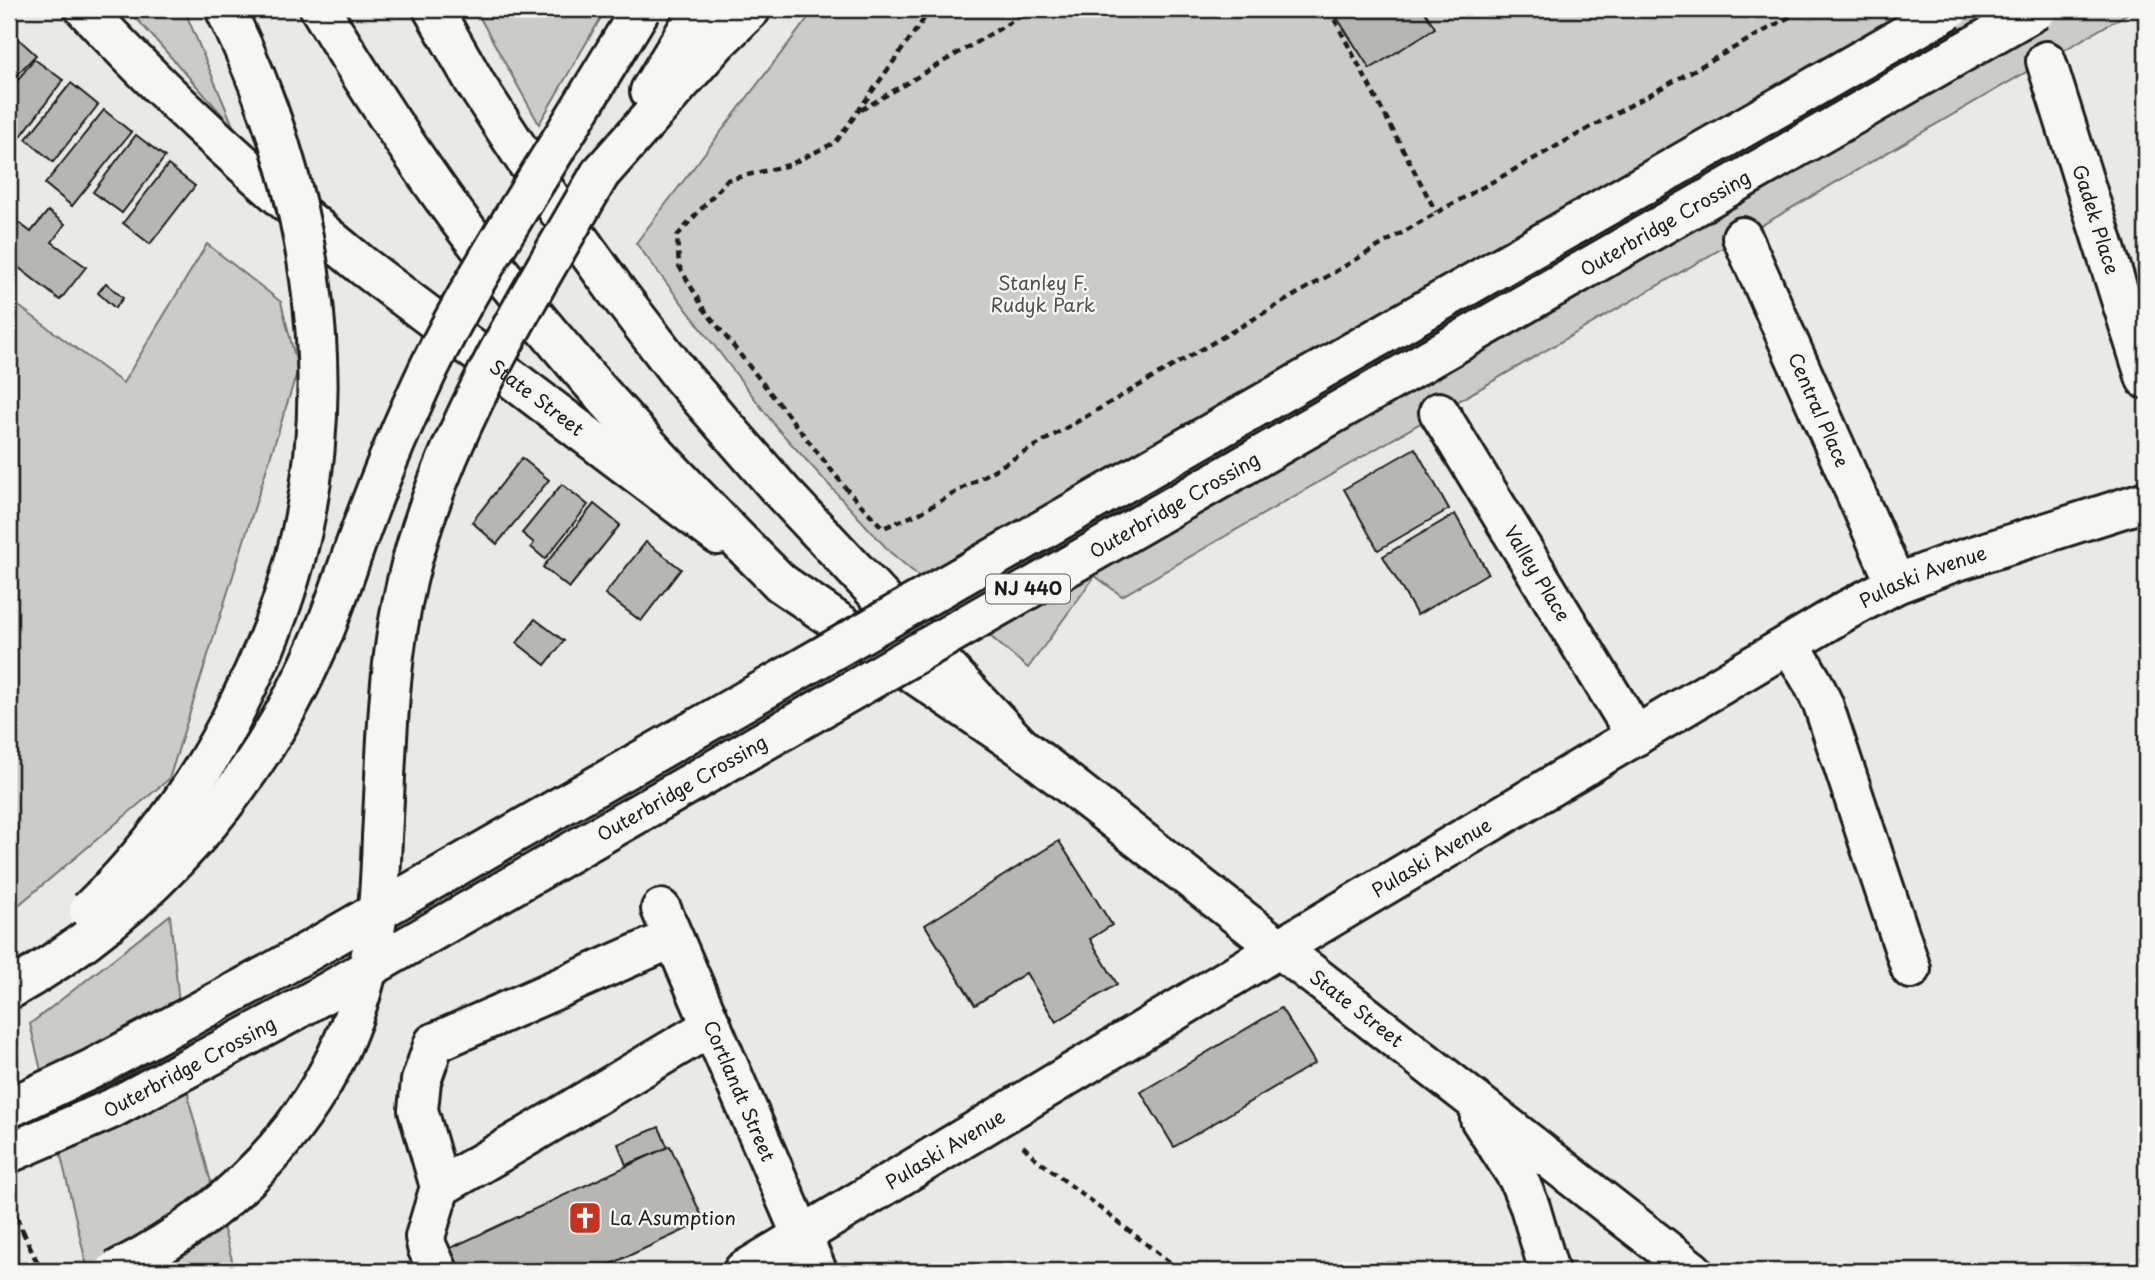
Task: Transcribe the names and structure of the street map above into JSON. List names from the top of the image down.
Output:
{
  "streets": {
    "main road": [
      "Gadek Place",
      "Outerbridge Crossing",
      "State Street",
      "Central Place",
      "Valley Place",
      "Pulaski Avenue",
      "NJ 440",
      "Cortlandt Street"
    ]
  },
  "crossings": [
    ["State Street", "Pulaski Avenue"],
    ["Central Place", "Pulaski Avenue"],
    ["Valley Place", "Pulaski Avenue"],
    ["Pulaski Avenue", "Cortlandt Street"]
  ],
  "parks": ["Stanley F. Rudyk Park"],
  "places": {
    "church": ["La Asumption"]
  }
}
